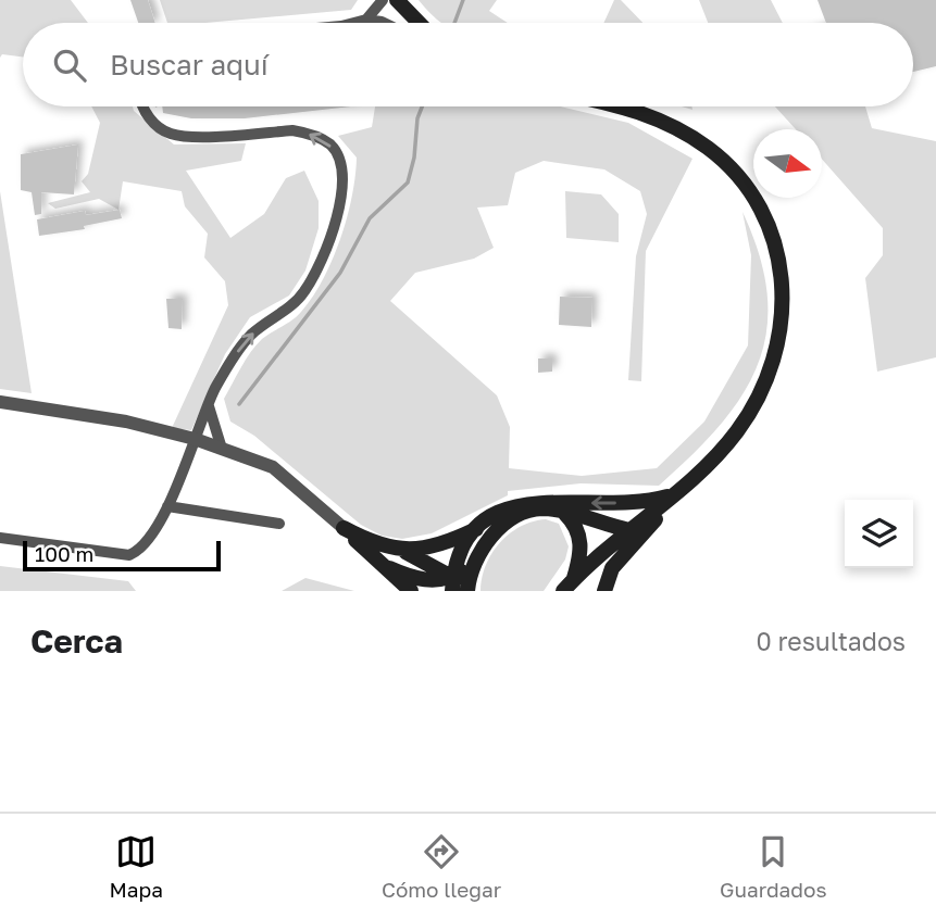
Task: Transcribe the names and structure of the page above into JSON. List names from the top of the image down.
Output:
{
  "scale_bar": "100 m",
  "north": "right",
  "page": {
    "search": "Buscar aquí",
    "scale": "100 m",
    "heading": ["Cerca", "0 resultados"],
    "nav": ["Mapa", "Cómo llegar", "Guardados"]
  }
}
